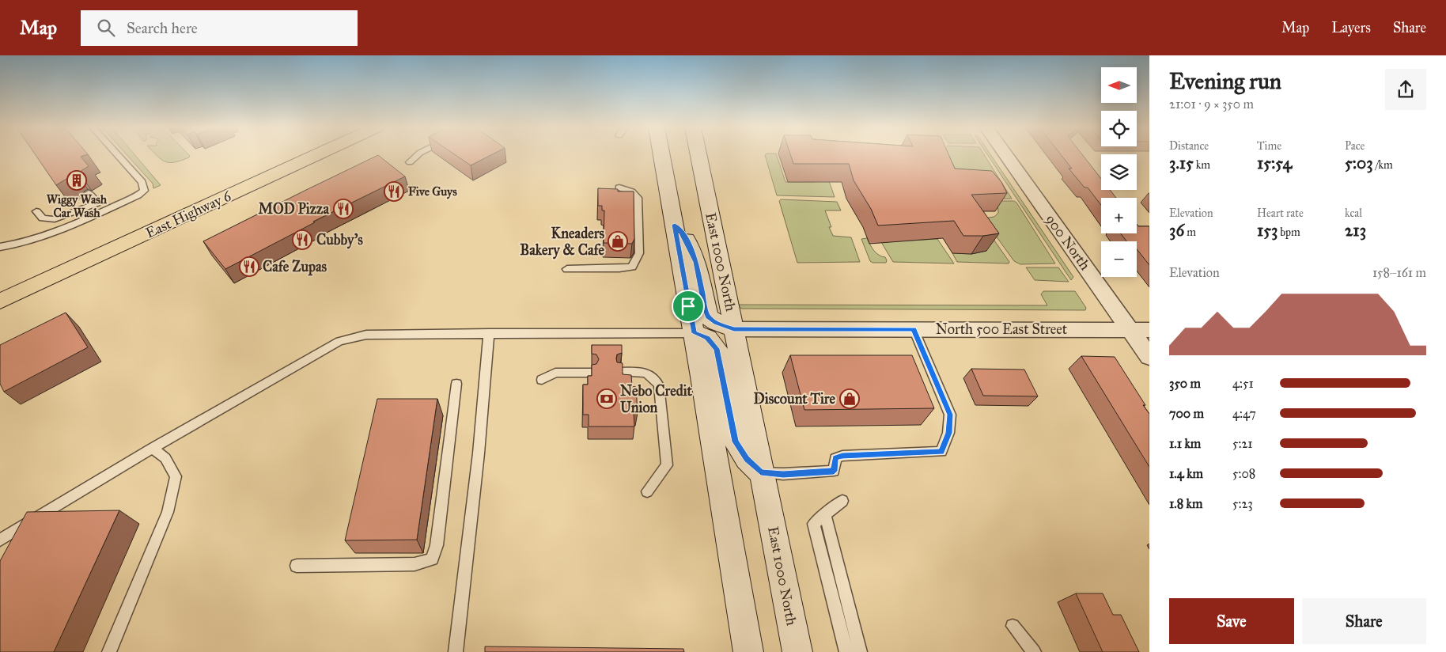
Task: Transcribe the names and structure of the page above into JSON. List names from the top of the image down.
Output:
{
  "streets": {
    "highway": ["East Highway 6"],
    "main road": ["East 1000 North"],
    "street": ["900 North", "North 500 East Street"]
  },
  "crossings": [
    ["900 North", "North 500 East Street"],
    ["East 1000 North", "North 500 East Street"]
  ],
  "places": {
    "building": ["Wiggy Wash Car Wash"],
    "restaurant": [
      "Five Guys",
      "MOD Pizza",
      "Cubby's",
      "Cafe Zupas"
    ],
    "shop": ["Kneaders Bakery & Cafe", "Discount Tire"],
    "bank": ["Nebo Credit Union"]
  },
  "north": "left",
  "page": {
    "header": "Map",
    "search": "Search here",
    "nav": ["Map", "Layers", "Share"],
    "heading": ["Evening run", "21:01 · 9 × 350 m"],
    "map_buttons": ["+", "−"],
    "stats": [
      ["Distance", "3.15 km"],
      ["Time", "15:54"],
      ["Pace", "5:03 /km"],
      ["Elevation", "36 m"],
      ["Heart rate", "153 bpm"],
      ["kcal", "213"]
    ],
    "chart": ["Elevation", "158–161 m"],
    "list": [
      {
        "name": "350 m",
        "note": "4:51"
      },
      {
        "name": "700 m",
        "note": "4:47"
      },
      {
        "name": "1.1 km",
        "note": "5:21"
      },
      {
        "name": "1.4 km",
        "note": "5:08"
      },
      {
        "name": "1.8 km",
        "note": "5:23"
      }
    ],
    "buttons": ["Save", "Share"]
  }
}
